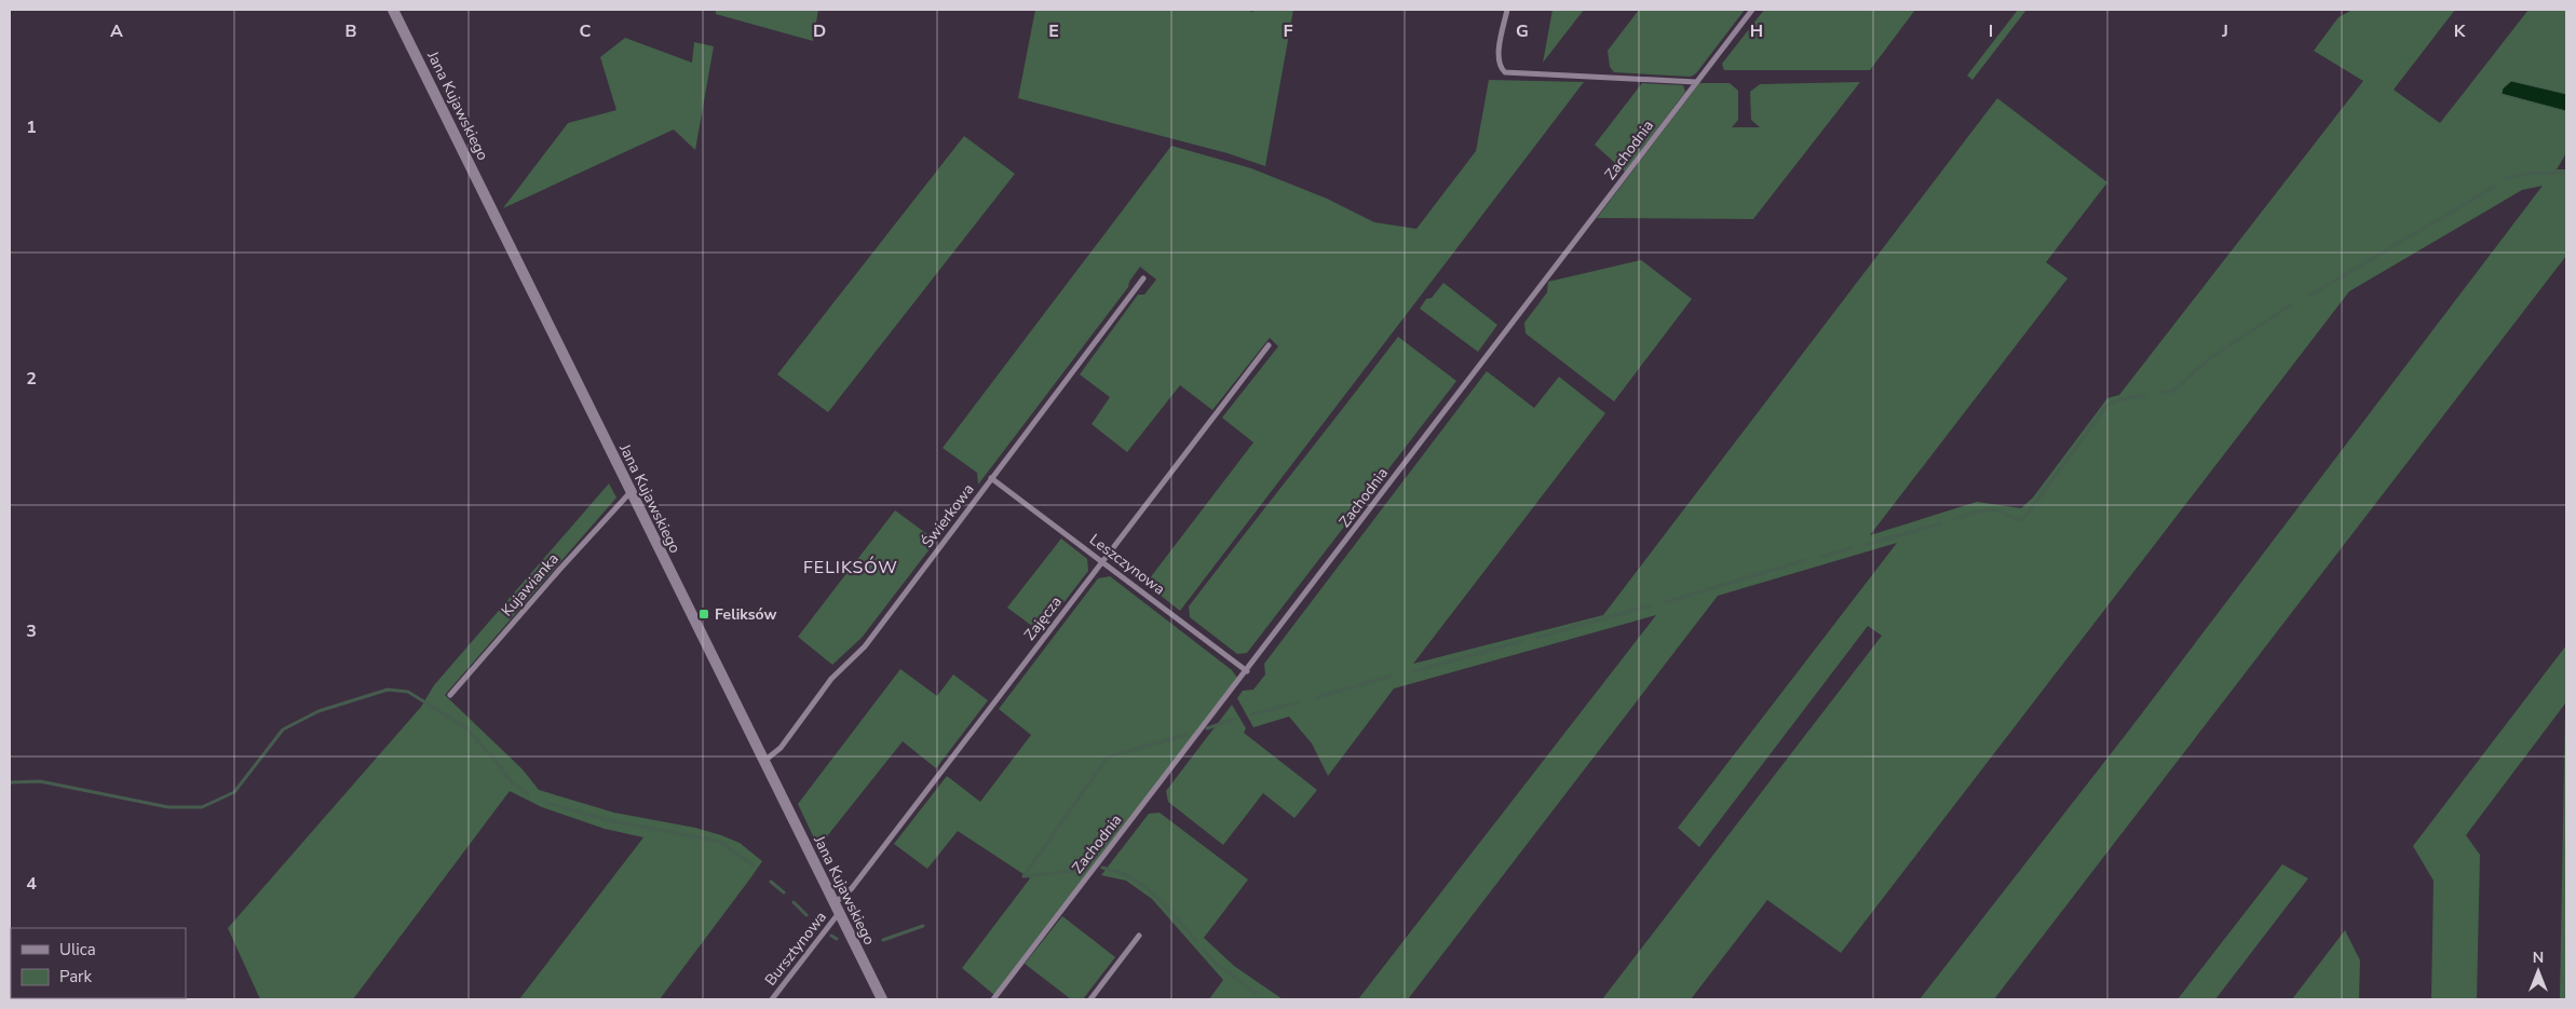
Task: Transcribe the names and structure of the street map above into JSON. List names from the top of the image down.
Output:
{
  "streets": {
    "main road": ["Jana Kujawskiego"],
    "street": [
      "Zachodnia",
      "Świerkowa",
      "Leszczynowa",
      "Kujawianka",
      "Zajęcza",
      "Bursztynowa"
    ]
  },
  "crossings": [
    ["Jana Kujawskiego", "Świerkowa"],
    ["Jana Kujawskiego", "Kujawianka"],
    ["Jana Kujawskiego", "Zajęcza"],
    ["Jana Kujawskiego", "Bursztynowa"],
    ["Zachodnia", "Leszczynowa"],
    ["Świerkowa", "Leszczynowa"],
    ["Leszczynowa", "Zajęcza"],
    ["Zajęcza", "Bursztynowa"]
  ],
  "districts": ["FELIKSÓW"],
  "places": {
    "transit": ["Feliksów"]
  },
  "legend": ["Ulica", "Park"],
  "north": "top",
  "grid": {
    "columns": [
      "A",
      "B",
      "C",
      "D",
      "E",
      "F",
      "G",
      "H",
      "I",
      "J",
      "K"
    ],
    "rows": [
      "1",
      "2",
      "3",
      "4"
    ]
  }
}
